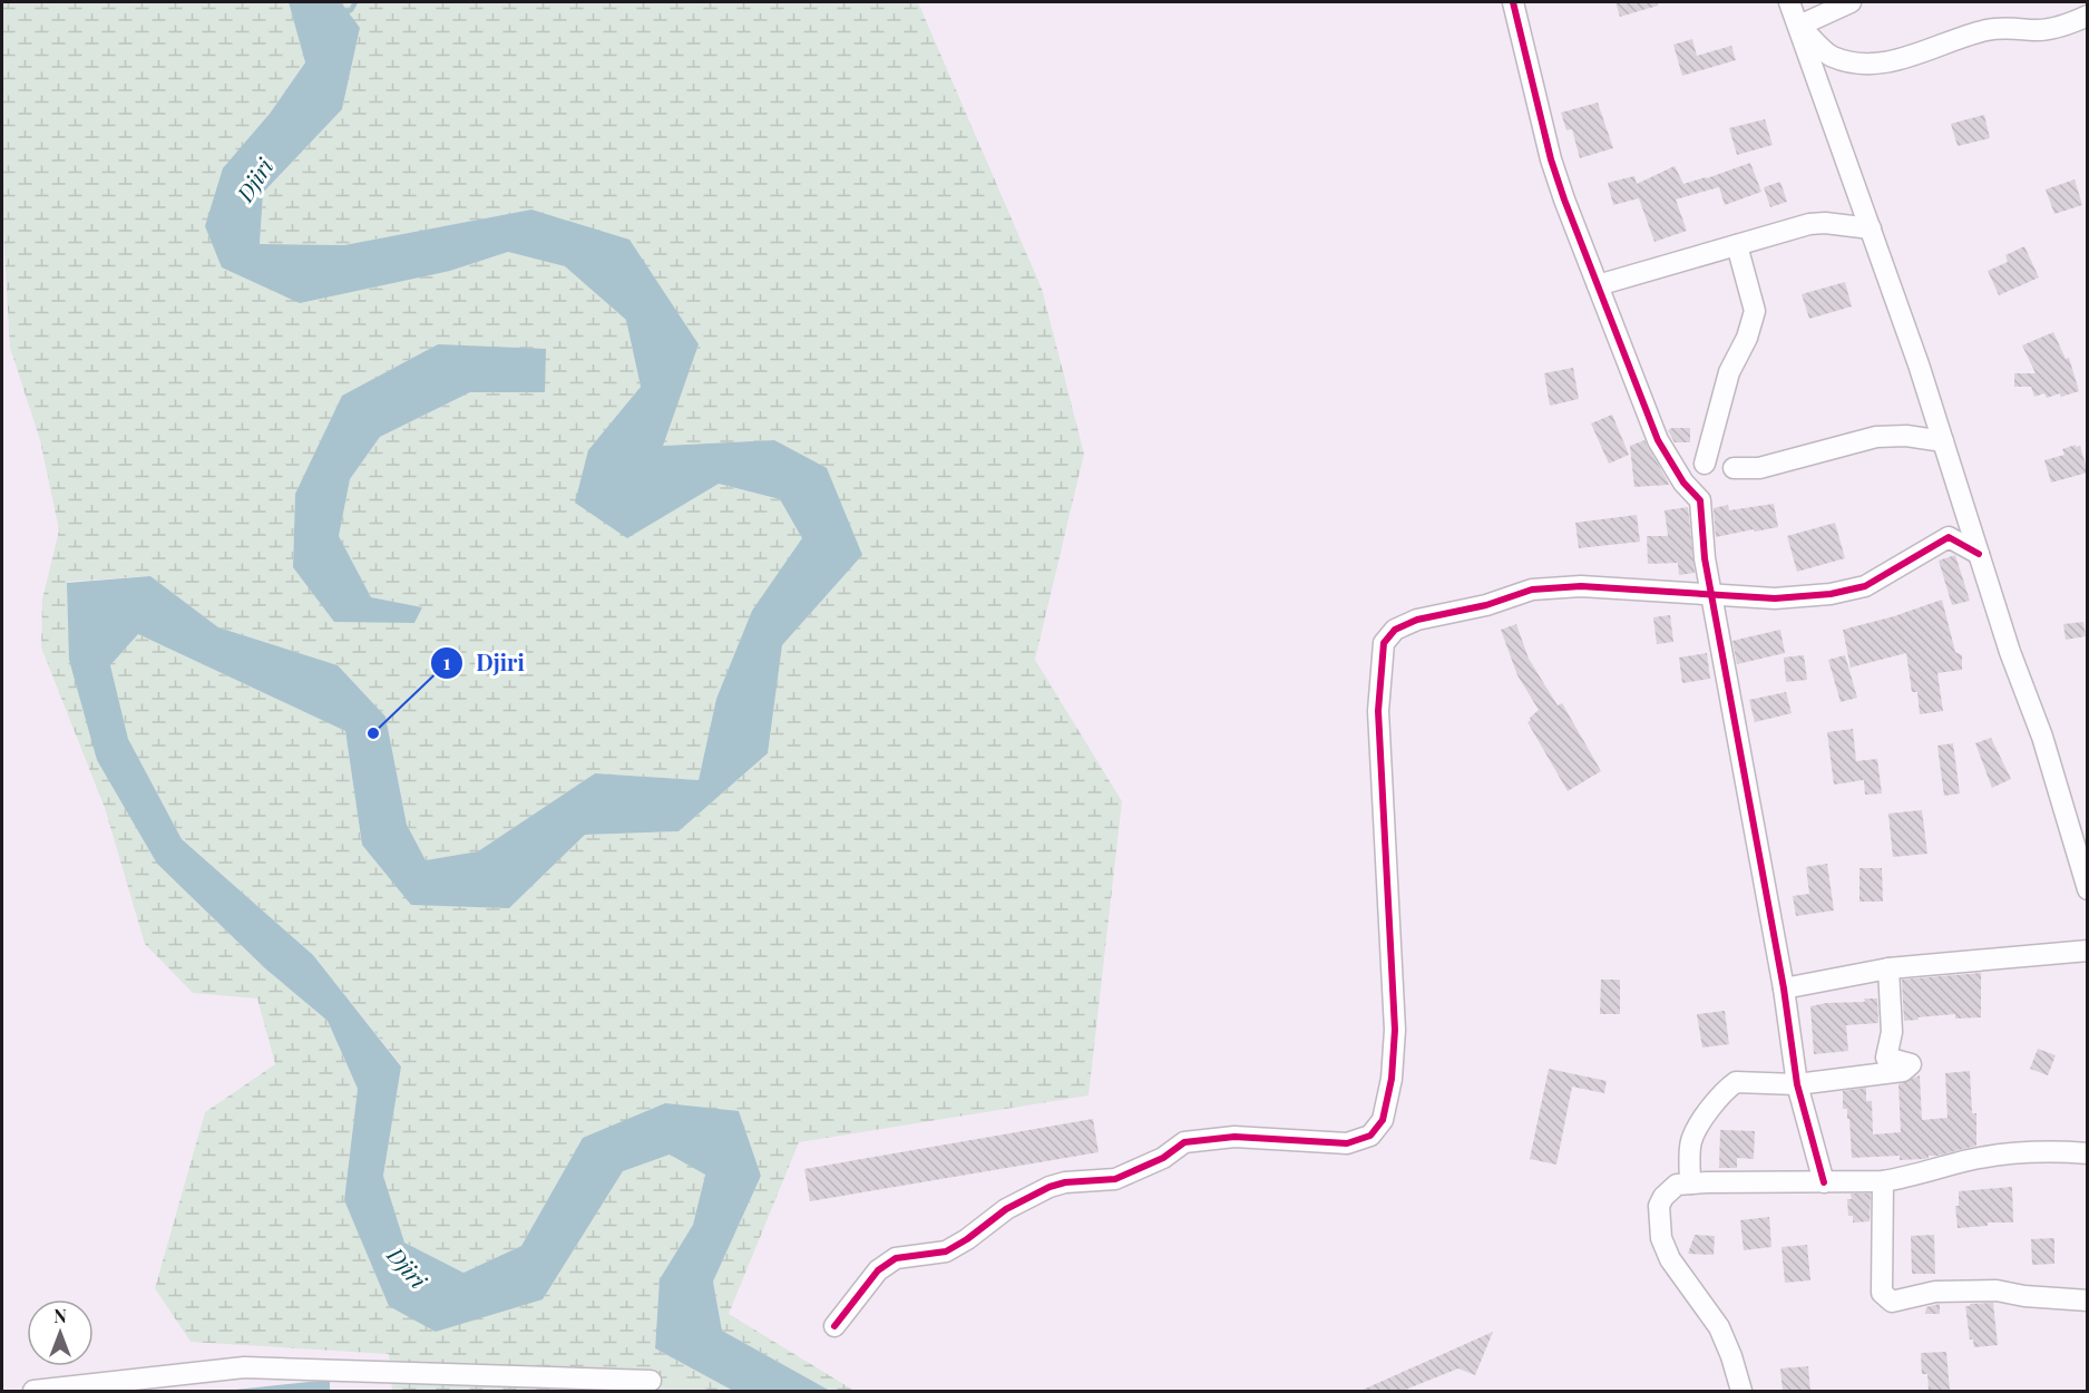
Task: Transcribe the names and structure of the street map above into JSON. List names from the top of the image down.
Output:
{
  "water": ["Djiri"],
  "places": ["Djiri"],
  "north": "top"
}
